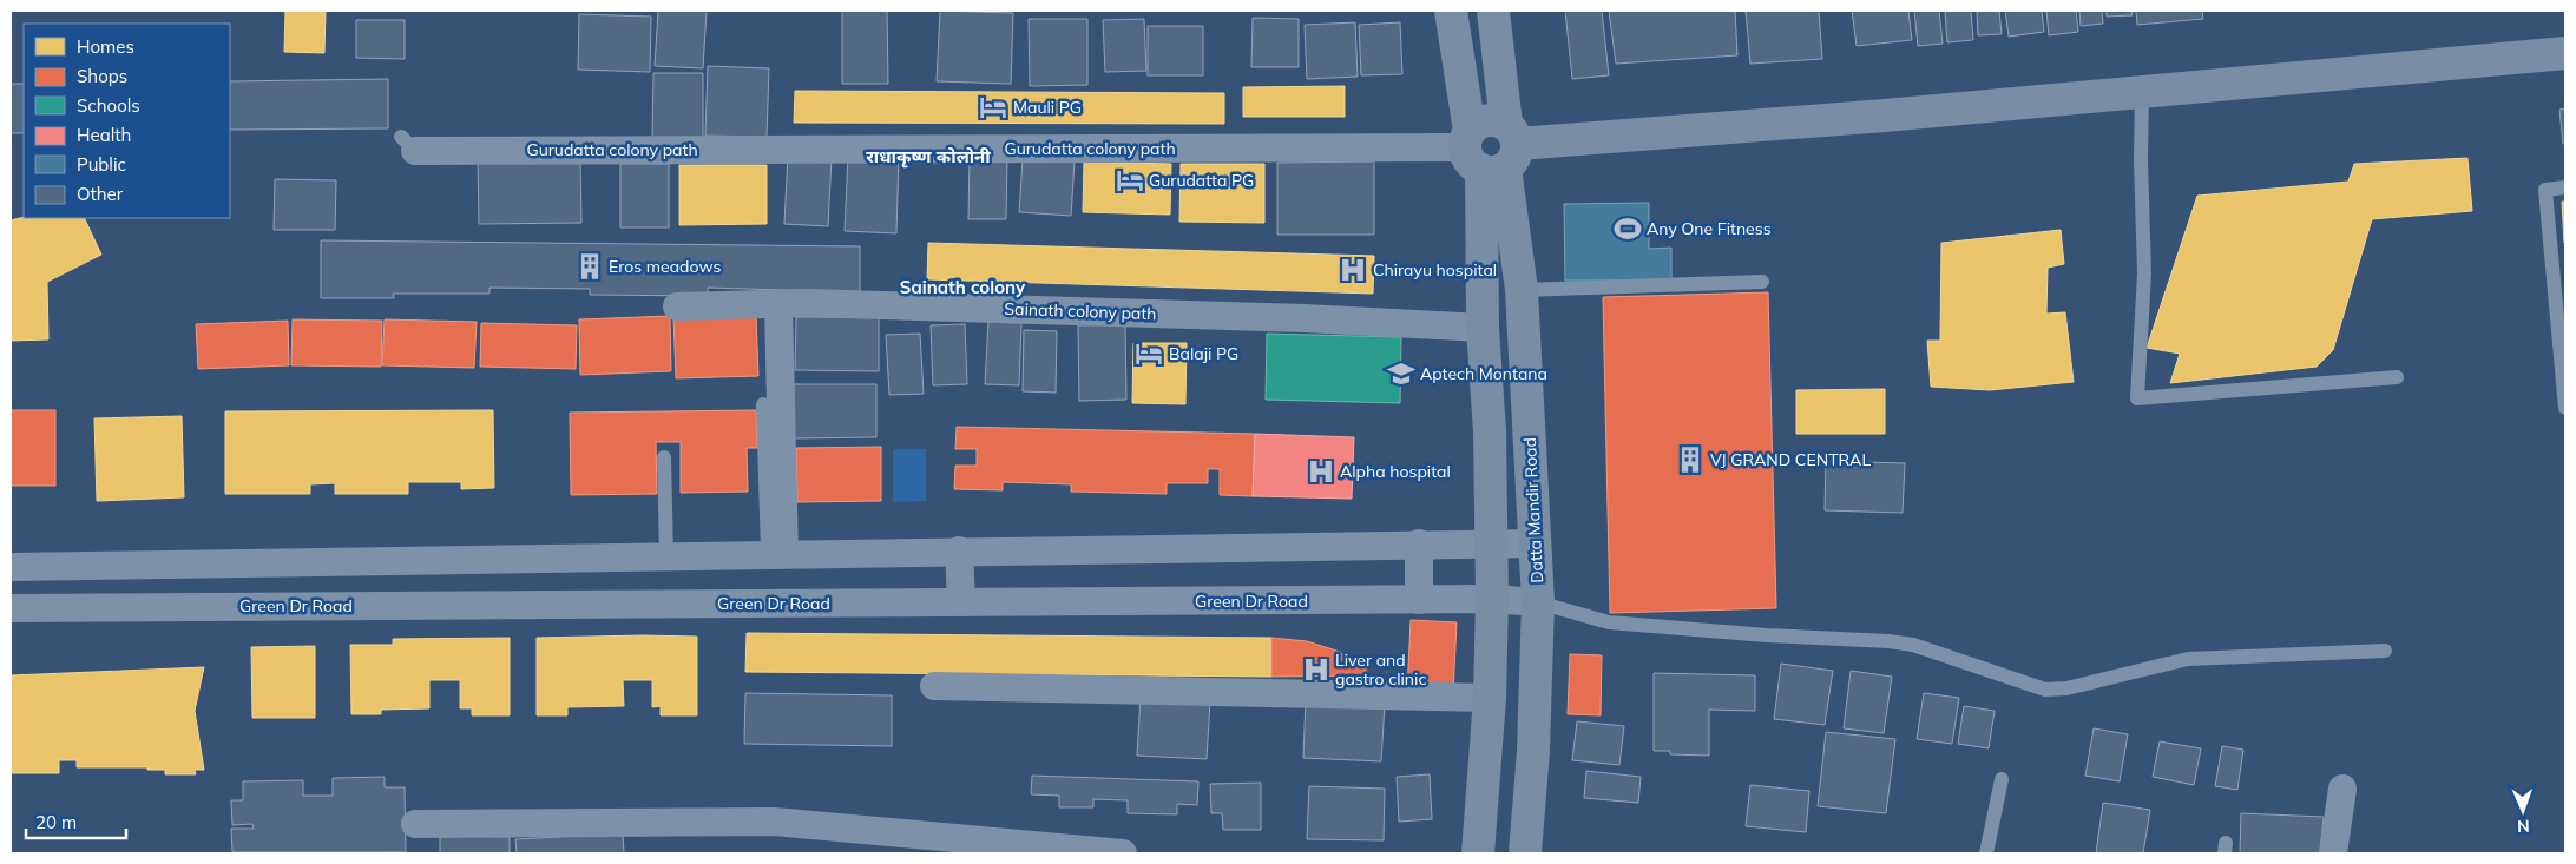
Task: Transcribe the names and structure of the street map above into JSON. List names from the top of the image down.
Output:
{
  "streets": {
    "main road": ["Datta Mandir Road"],
    "street": ["Gurudatta colony path", "Sainath colony path", "Green Dr Road"]
  },
  "crossings": [
    ["Gurudatta colony path", "Datta Mandir Road"],
    ["Sainath colony path", "Datta Mandir Road"],
    ["Datta Mandir Road", "Green Dr Road"]
  ],
  "districts": ["राधाकृष्ण कोलोनी", "Sainath colony"],
  "places": {
    "hotel": ["Mauli PG", "Gurudatta PG", "Balaji PG"],
    "sports": ["Any One Fitness"],
    "building": ["Eros meadows", "VJ GRAND CENTRAL"],
    "hospital": ["Chirayu hospital", "Alpha hospital", "Liver and gastro clinic"],
    "school or university": ["Aptech Montana"]
  },
  "legend": [
    "Homes",
    "Shops",
    "Schools",
    "Health",
    "Public",
    "Other"
  ],
  "scale_bar": "20 m",
  "north": "bottom"
}
